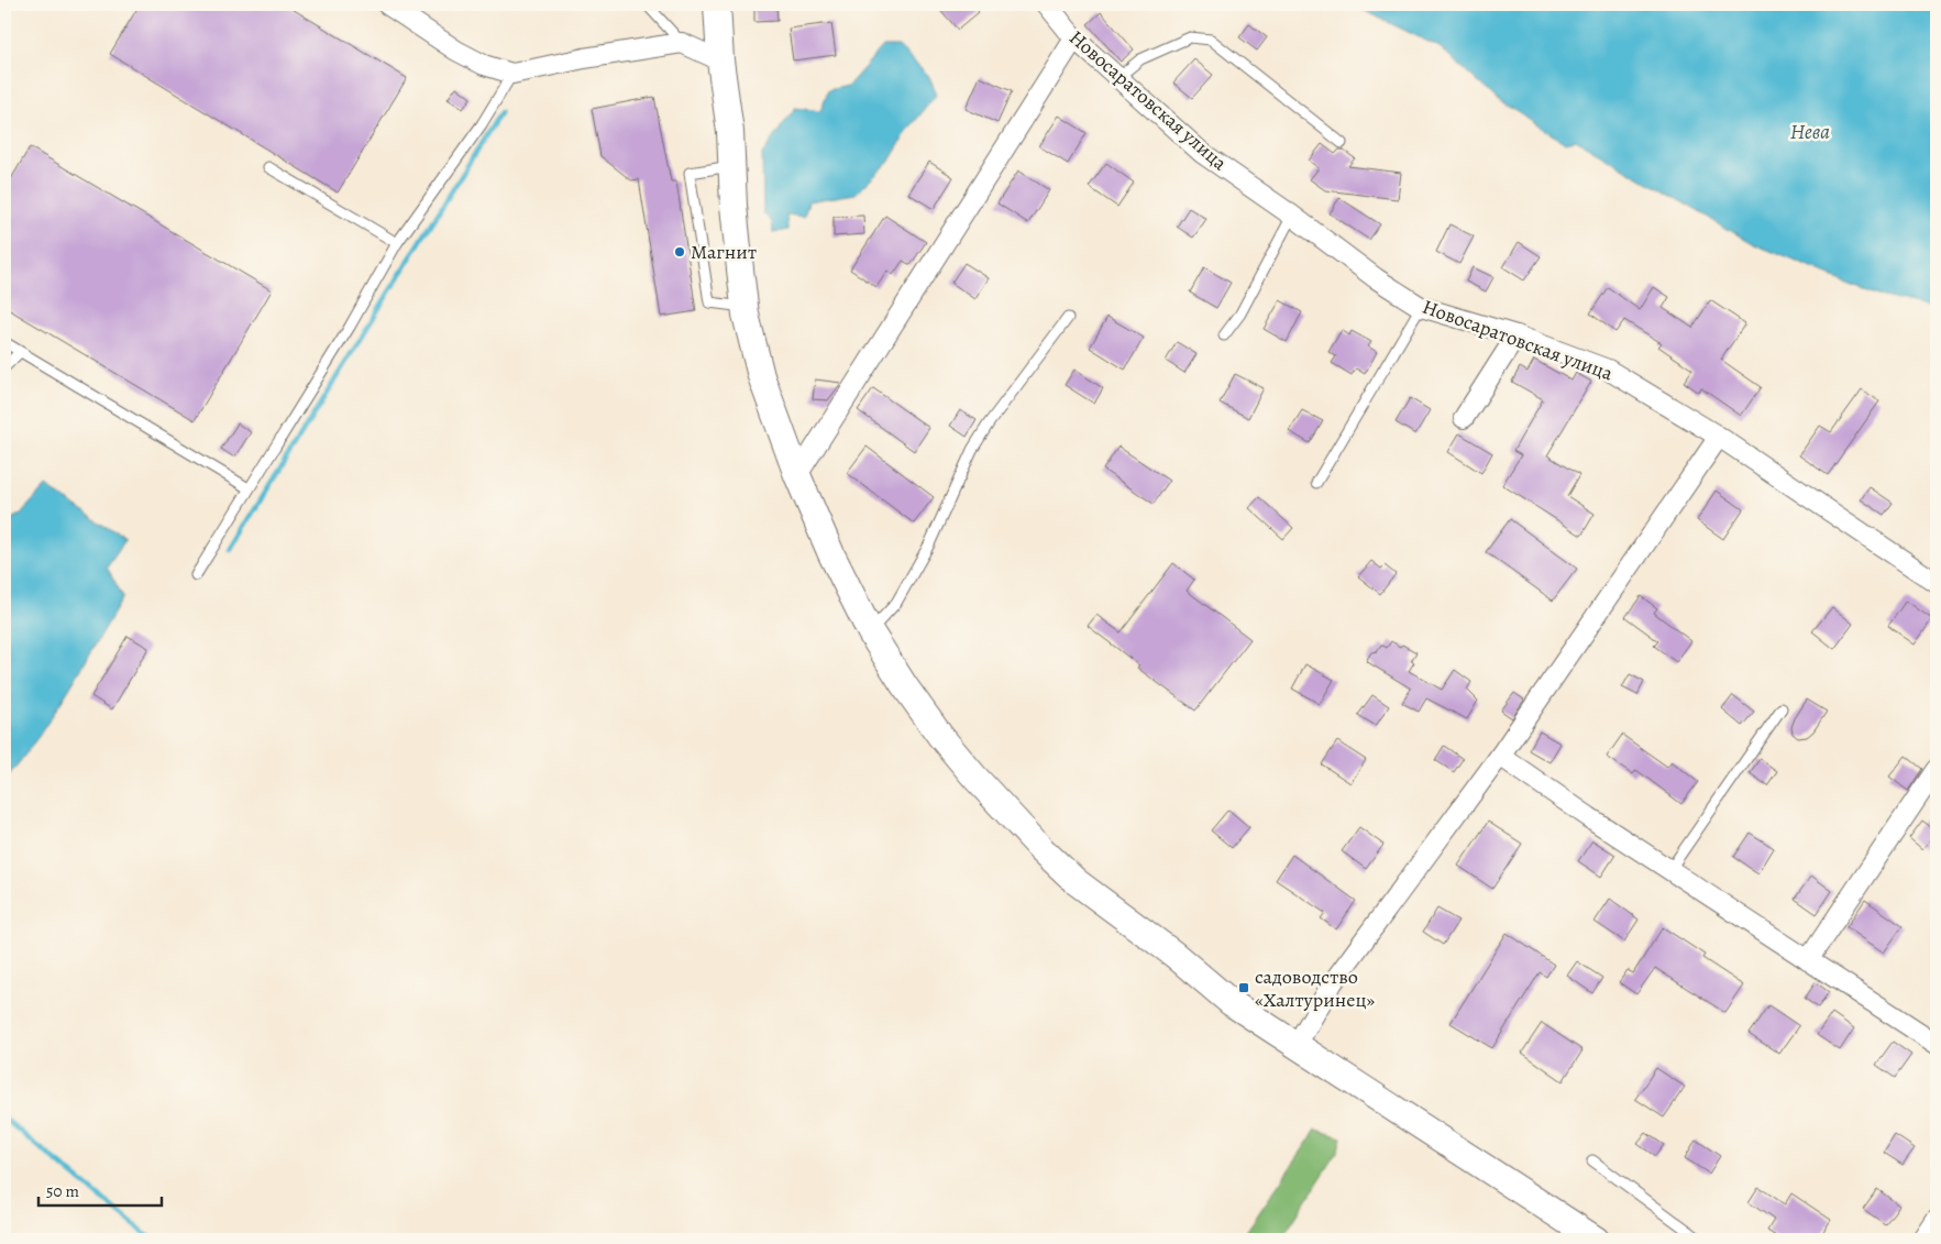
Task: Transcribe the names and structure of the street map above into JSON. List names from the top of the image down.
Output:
{
  "streets": {
    "street": ["Новосаратовская улица"]
  },
  "water": ["Нева"],
  "places": {
    "other": ["Магнит"],
    "transit": ["садоводство «Халтуринец»"]
  },
  "scale_bar": "50 m"
}
